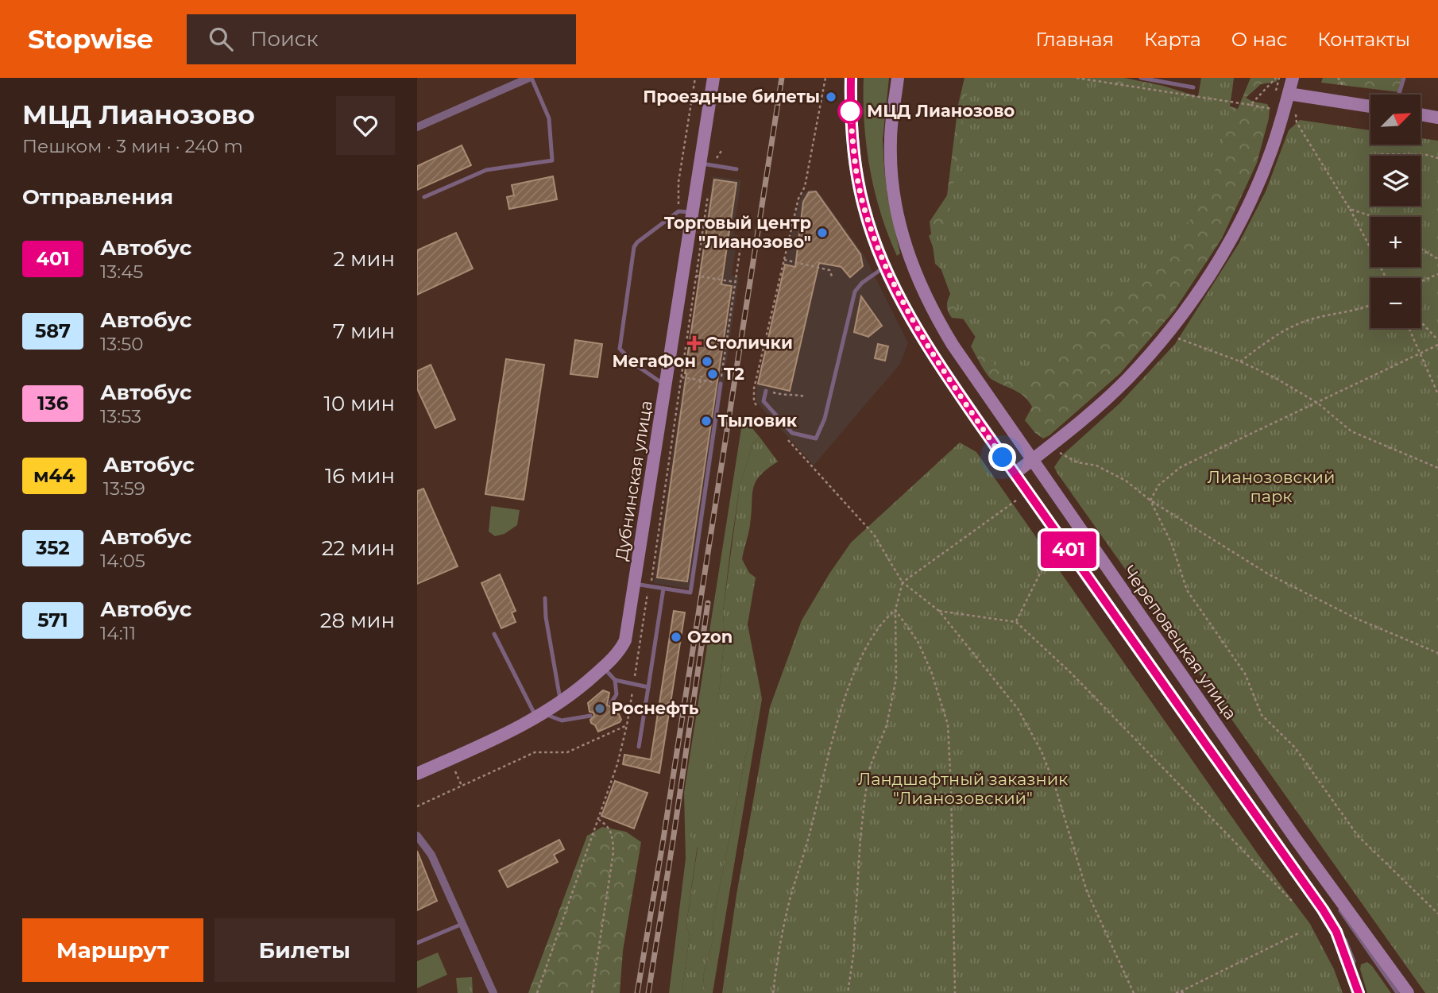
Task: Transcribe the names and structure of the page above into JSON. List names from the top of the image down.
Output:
{
  "streets": {
    "main road": ["Дубнинская улица", "Череповецкая улица"]
  },
  "parks": ["Лианозовский парк", "Ландшафтный заказник \"Лианозовский\""],
  "places": {
    "other": [
      "Проездные билеты",
      "МЦД Лианозово",
      "Торговый центр \"Лианозово\"",
      "МегаФон",
      "T2",
      "Тыловик",
      "Ozon",
      "Роснефть"
    ],
    "health": ["Столички"]
  },
  "lines": ["bus line 401"],
  "north": "top right",
  "page": {
    "header": "Stopwise",
    "search": "Поиск",
    "nav": [
      "Главная",
      "Карта",
      "О нас",
      "Контакты"
    ],
    "heading": [
      ["МЦД Лианозово", "Пешком · 3 мин · 240 m"],
      "Отправления"
    ],
    "on_map": "401",
    "map_buttons": ["+", "−"],
    "list": [
      {
        "mark": "401",
        "name": "Автобус",
        "note": "13:45",
        "value": "2 мин"
      },
      {
        "mark": "587",
        "name": "Автобус",
        "note": "13:50",
        "value": "7 мин"
      },
      {
        "mark": "136",
        "name": "Автобус",
        "note": "13:53",
        "value": "10 мин"
      },
      {
        "mark": "м44",
        "name": "Автобус",
        "note": "13:59",
        "value": "16 мин"
      },
      {
        "mark": "352",
        "name": "Автобус",
        "note": "14:05",
        "value": "22 мин"
      },
      {
        "mark": "571",
        "name": "Автобус",
        "note": "14:11",
        "value": "28 мин"
      }
    ],
    "buttons": ["Маршрут", "Билеты"]
  }
}
